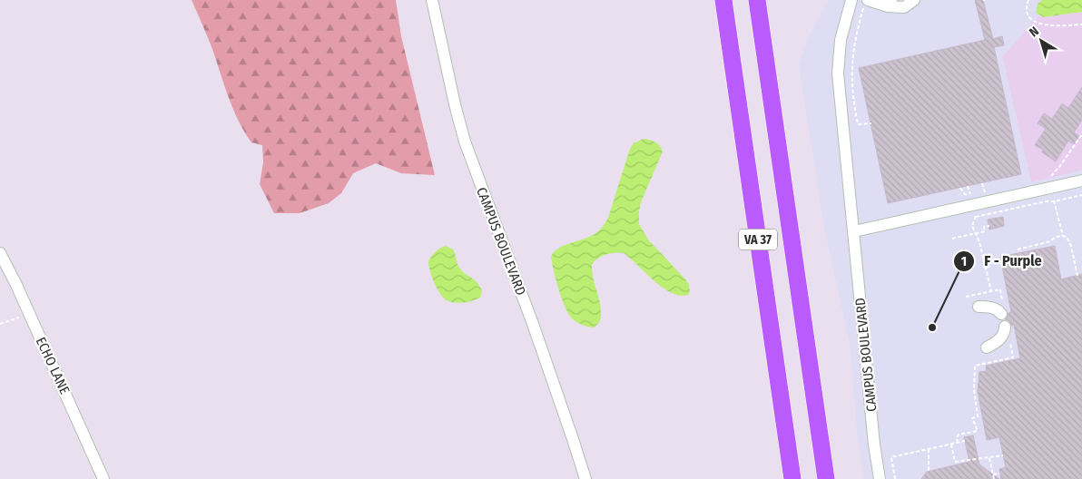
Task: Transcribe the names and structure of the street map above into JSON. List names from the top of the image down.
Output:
{
  "streets": {
    "highway": ["VA 37"],
    "street": ["CAMPUS BOULEVARD", "ECHO LANE"]
  },
  "places": ["F - Purple"],
  "north": "top left"
}
